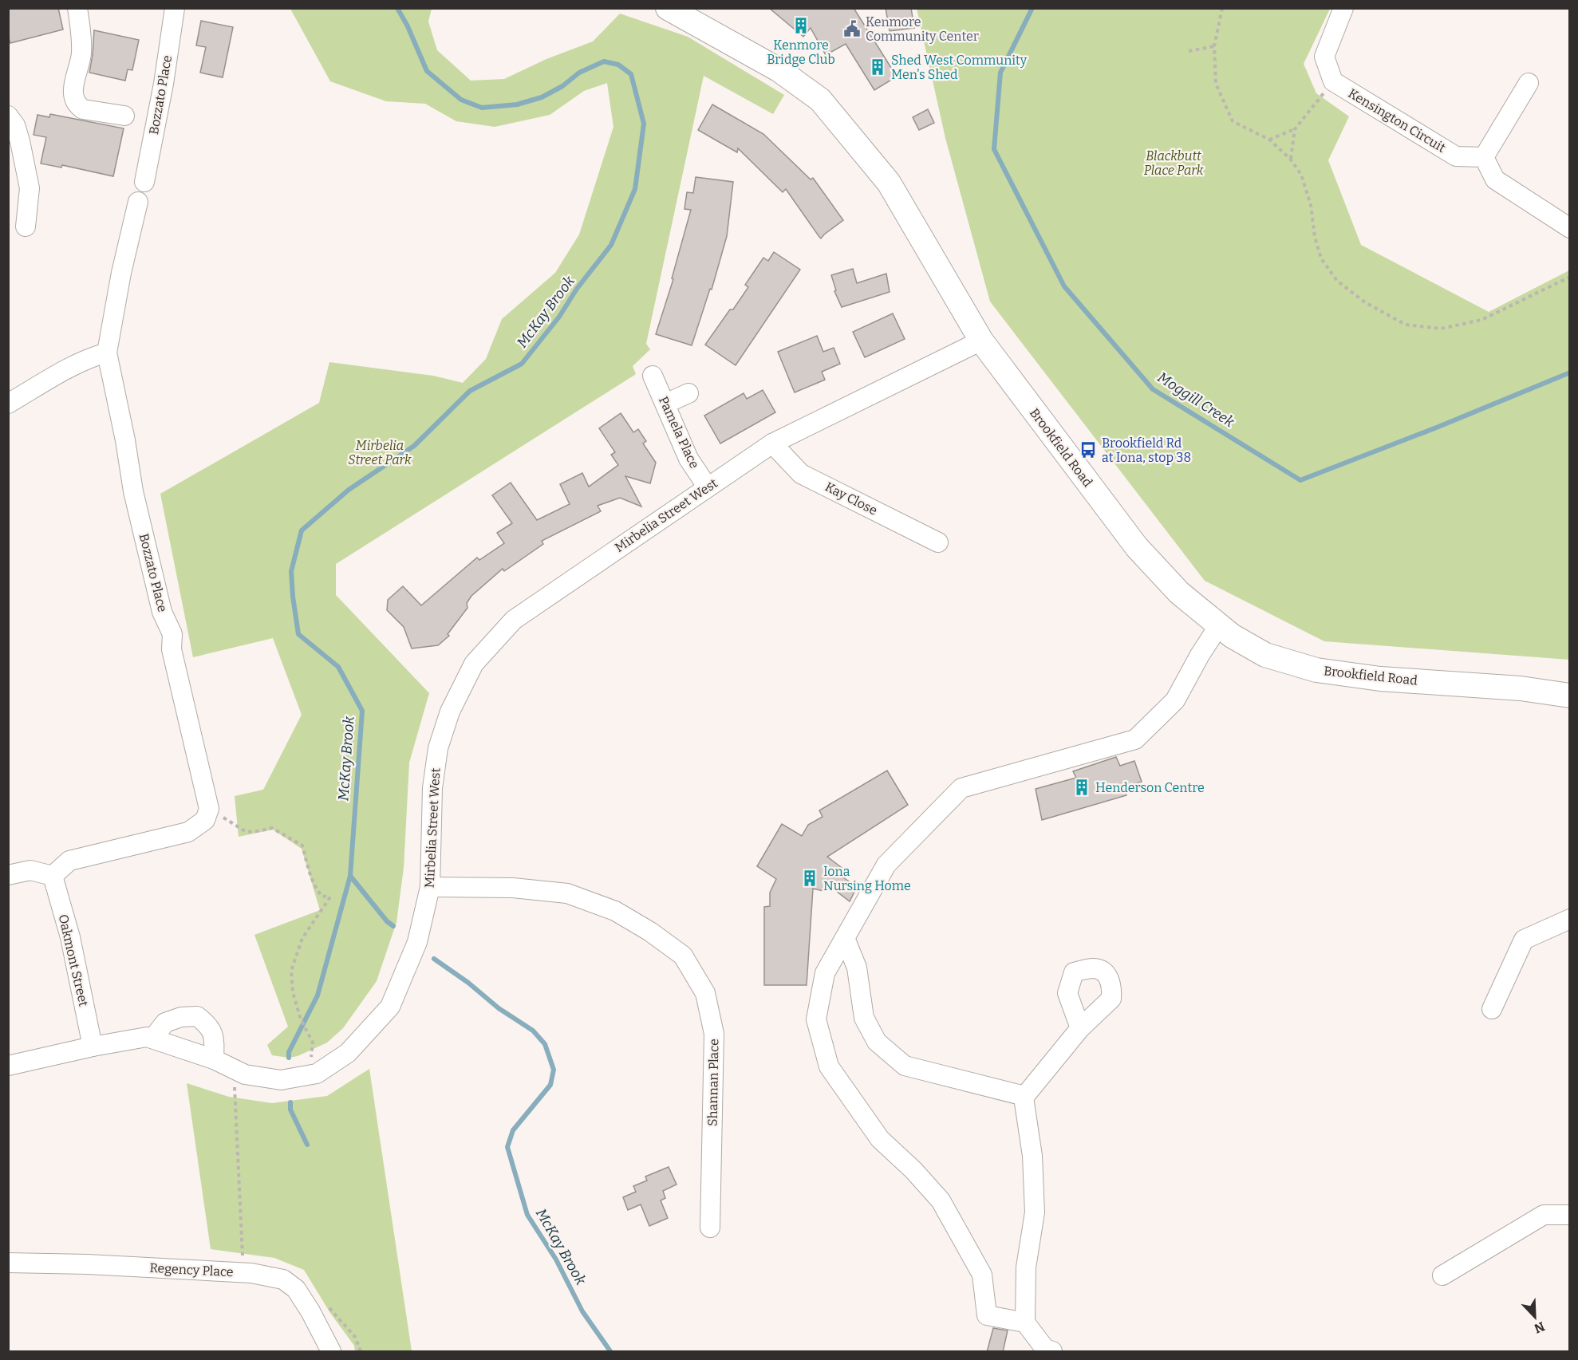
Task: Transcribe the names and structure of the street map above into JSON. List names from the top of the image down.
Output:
{
  "streets": {
    "main road": ["Brookfield Road"],
    "street": [
      "Bozzato Place",
      "Kensington Circuit",
      "Pamela Place",
      "Kay Close",
      "Mirbelia Street West",
      "Oakmont Street",
      "Shannan Place",
      "Regency Place"
    ]
  },
  "crossings": [
    ["Pamela Place", "Mirbelia Street West"],
    ["Brookfield Road", "Mirbelia Street West"],
    ["Kay Close", "Mirbelia Street West"],
    ["Mirbelia Street West", "Oakmont Street"],
    ["Mirbelia Street West", "Shannan Place"]
  ],
  "water": ["McKay Brook", "Moggill Creek"],
  "parks": ["Blackbutt Place Park", "Mirbelia Street Park"],
  "places": {
    "building": [
      "Kenmore Bridge Club",
      "Shed West Community Men's Shed",
      "Henderson Centre",
      "Iona Nursing Home"
    ],
    "public building": ["Kenmore Community Center"],
    "bus stop": ["Brookfield Rd at Iona, stop 38"]
  },
  "north": "bottom right"
}
